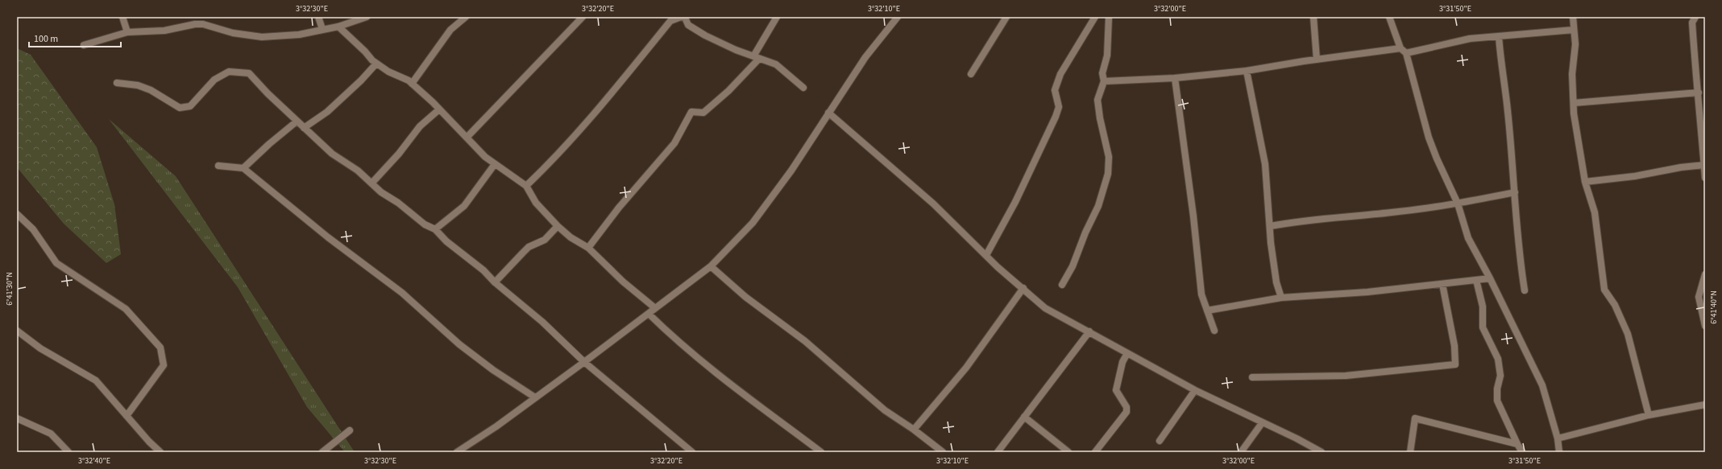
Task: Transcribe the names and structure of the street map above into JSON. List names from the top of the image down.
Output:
{
  "scale_bar": "100 m",
  "coordinates": [
    "3°32'30\"E",
    "3°32'20\"E",
    "3°32'10\"E",
    "3°32'00\"E",
    "3°31'50\"E",
    "6°41'30\"N",
    "6°41'40\"N",
    "3°32'40\"E"
  ]
}
